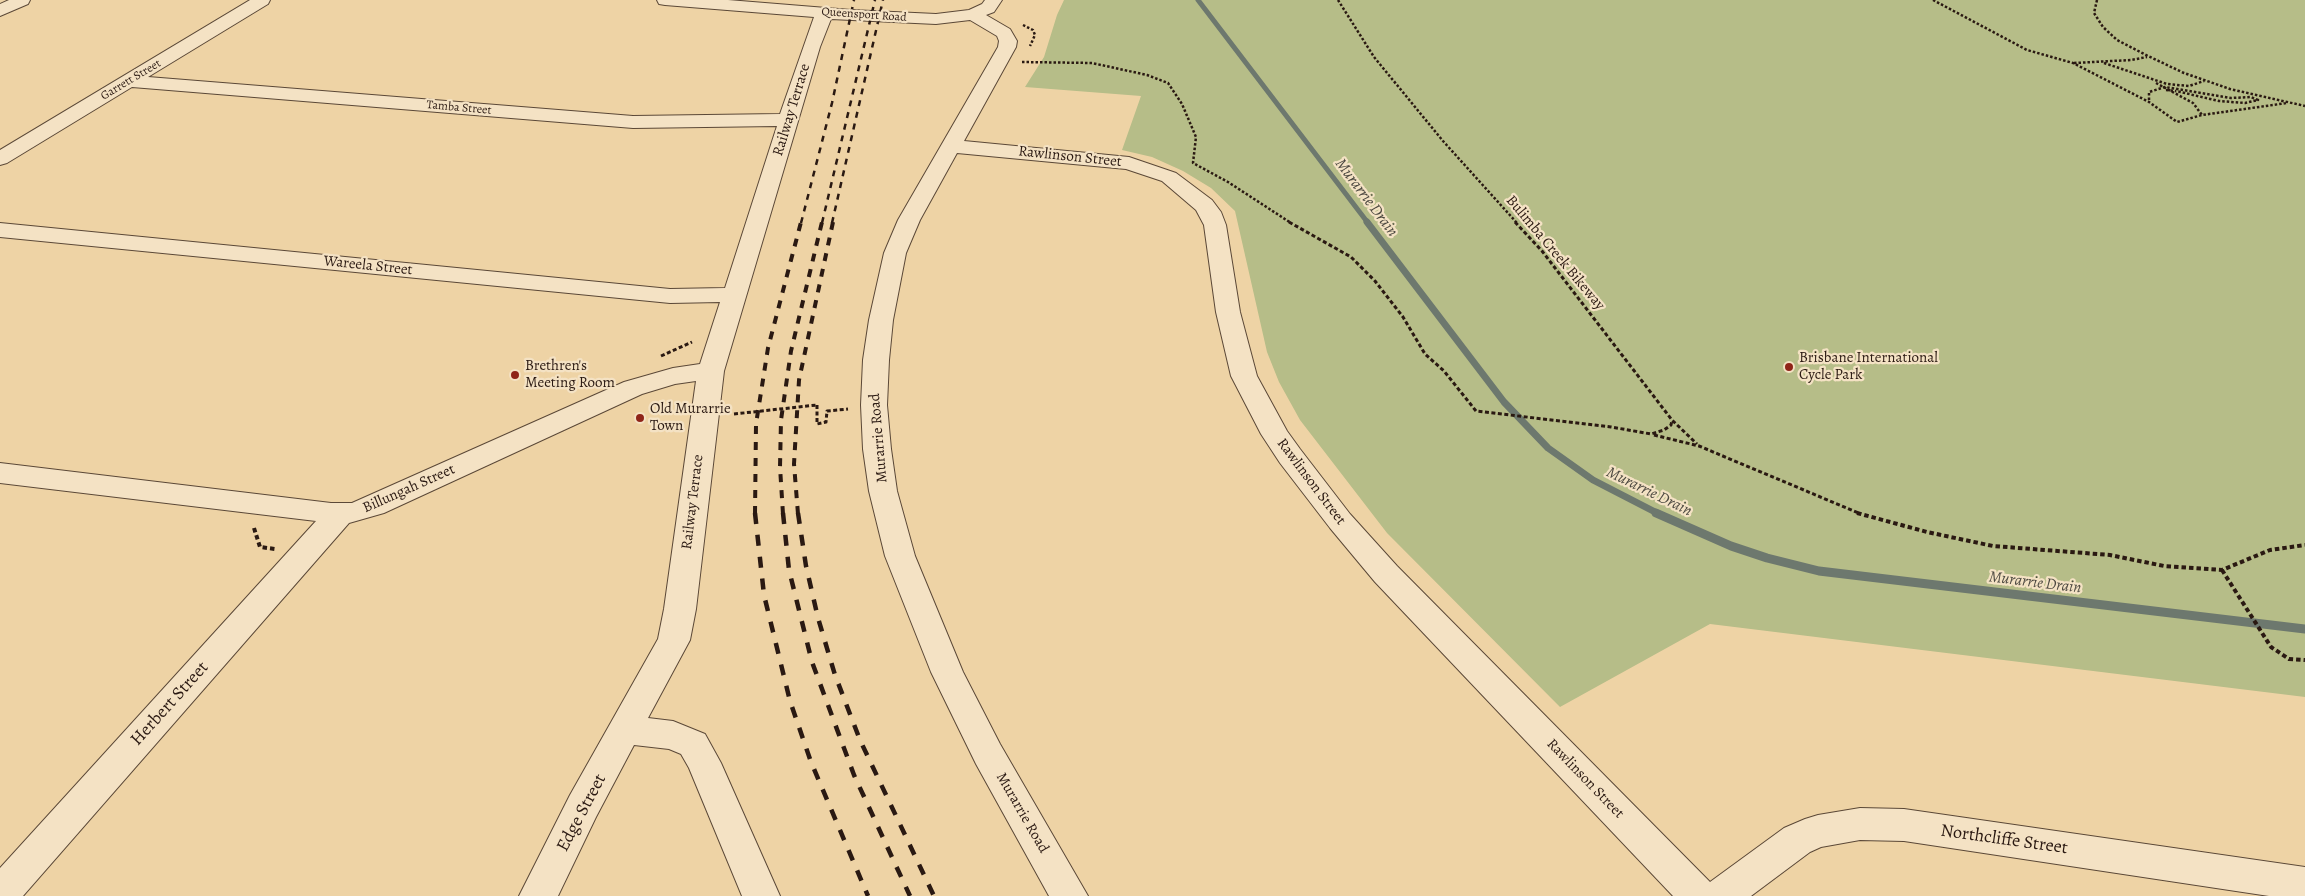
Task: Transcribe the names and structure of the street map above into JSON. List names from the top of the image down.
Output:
{
  "streets": {
    "street": [
      "Queensport Road",
      "Garrett Street",
      "Tamba Street",
      "Railway Terrace",
      "Rawlinson Street",
      "Wareela Street",
      "Murarrie Road",
      "Billungah Street",
      "Herbert Street",
      "Edge Street",
      "Northcliffe Street"
    ],
    "path": ["Bulimba Creek Bikeway"]
  },
  "crossings": [
    ["Queensport Road", "Railway Terrace"],
    ["Queensport Road", "Murarrie Road"],
    ["Garrett Street", "Tamba Street"],
    ["Tamba Street", "Railway Terrace"],
    ["Railway Terrace", "Wareela Street"],
    ["Railway Terrace", "Billungah Street"],
    ["Railway Terrace", "Edge Street"],
    ["Rawlinson Street", "Murarrie Road"],
    ["Billungah Street", "Herbert Street"]
  ],
  "water": ["Murarrie Drain"],
  "places": ["Brisbane International Cycle Park", "Brethren's Meeting Room", "Old Murarrie Town"]
}
